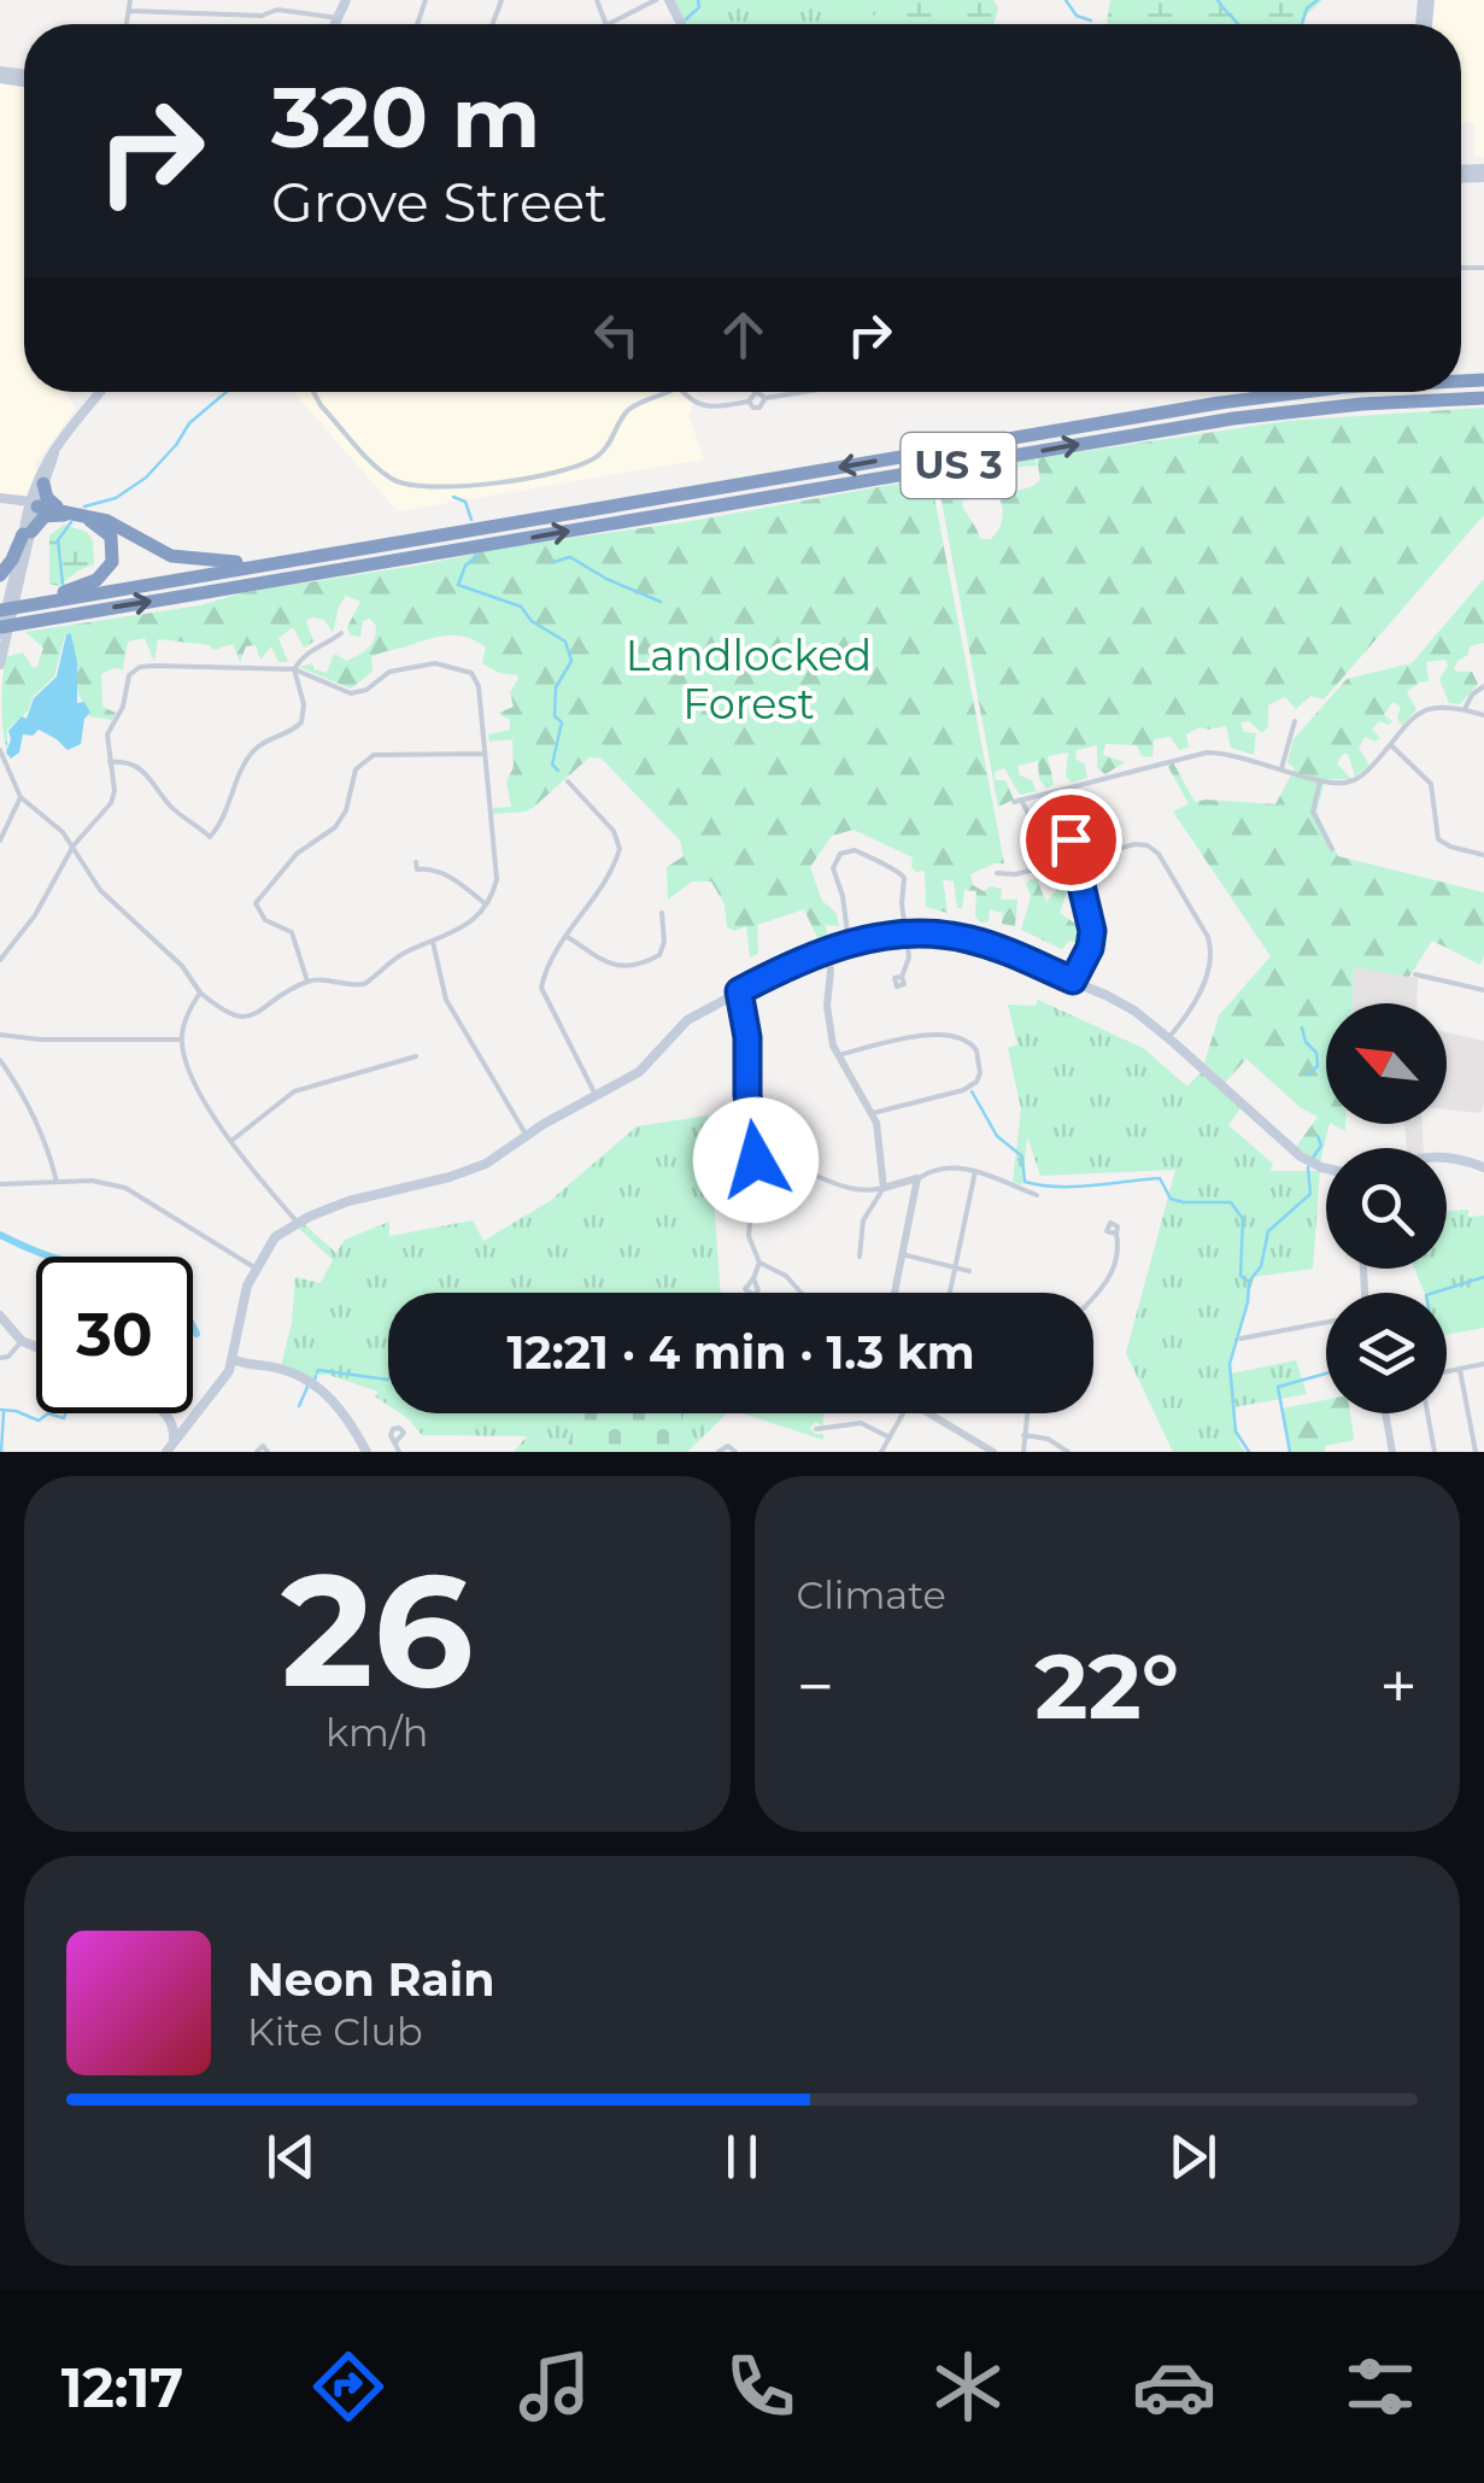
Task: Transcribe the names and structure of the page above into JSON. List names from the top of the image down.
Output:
{
  "streets": {
    "highway": ["US 3"]
  },
  "parks": ["Landlocked Forest"],
  "north": "top left",
  "page": {
    "turn": ["320 m", "Grove Street"],
    "limit": "30",
    "trip": "12:21 · 4 min · 1.3 km",
    "tile": [
      ["26", "km/h"],
      "Climate"
    ],
    "heat": ["−", "22°", "+"],
    "song": ["Neon Rain", "Kite Club"],
    "tabs": "12:17"
  }
}
